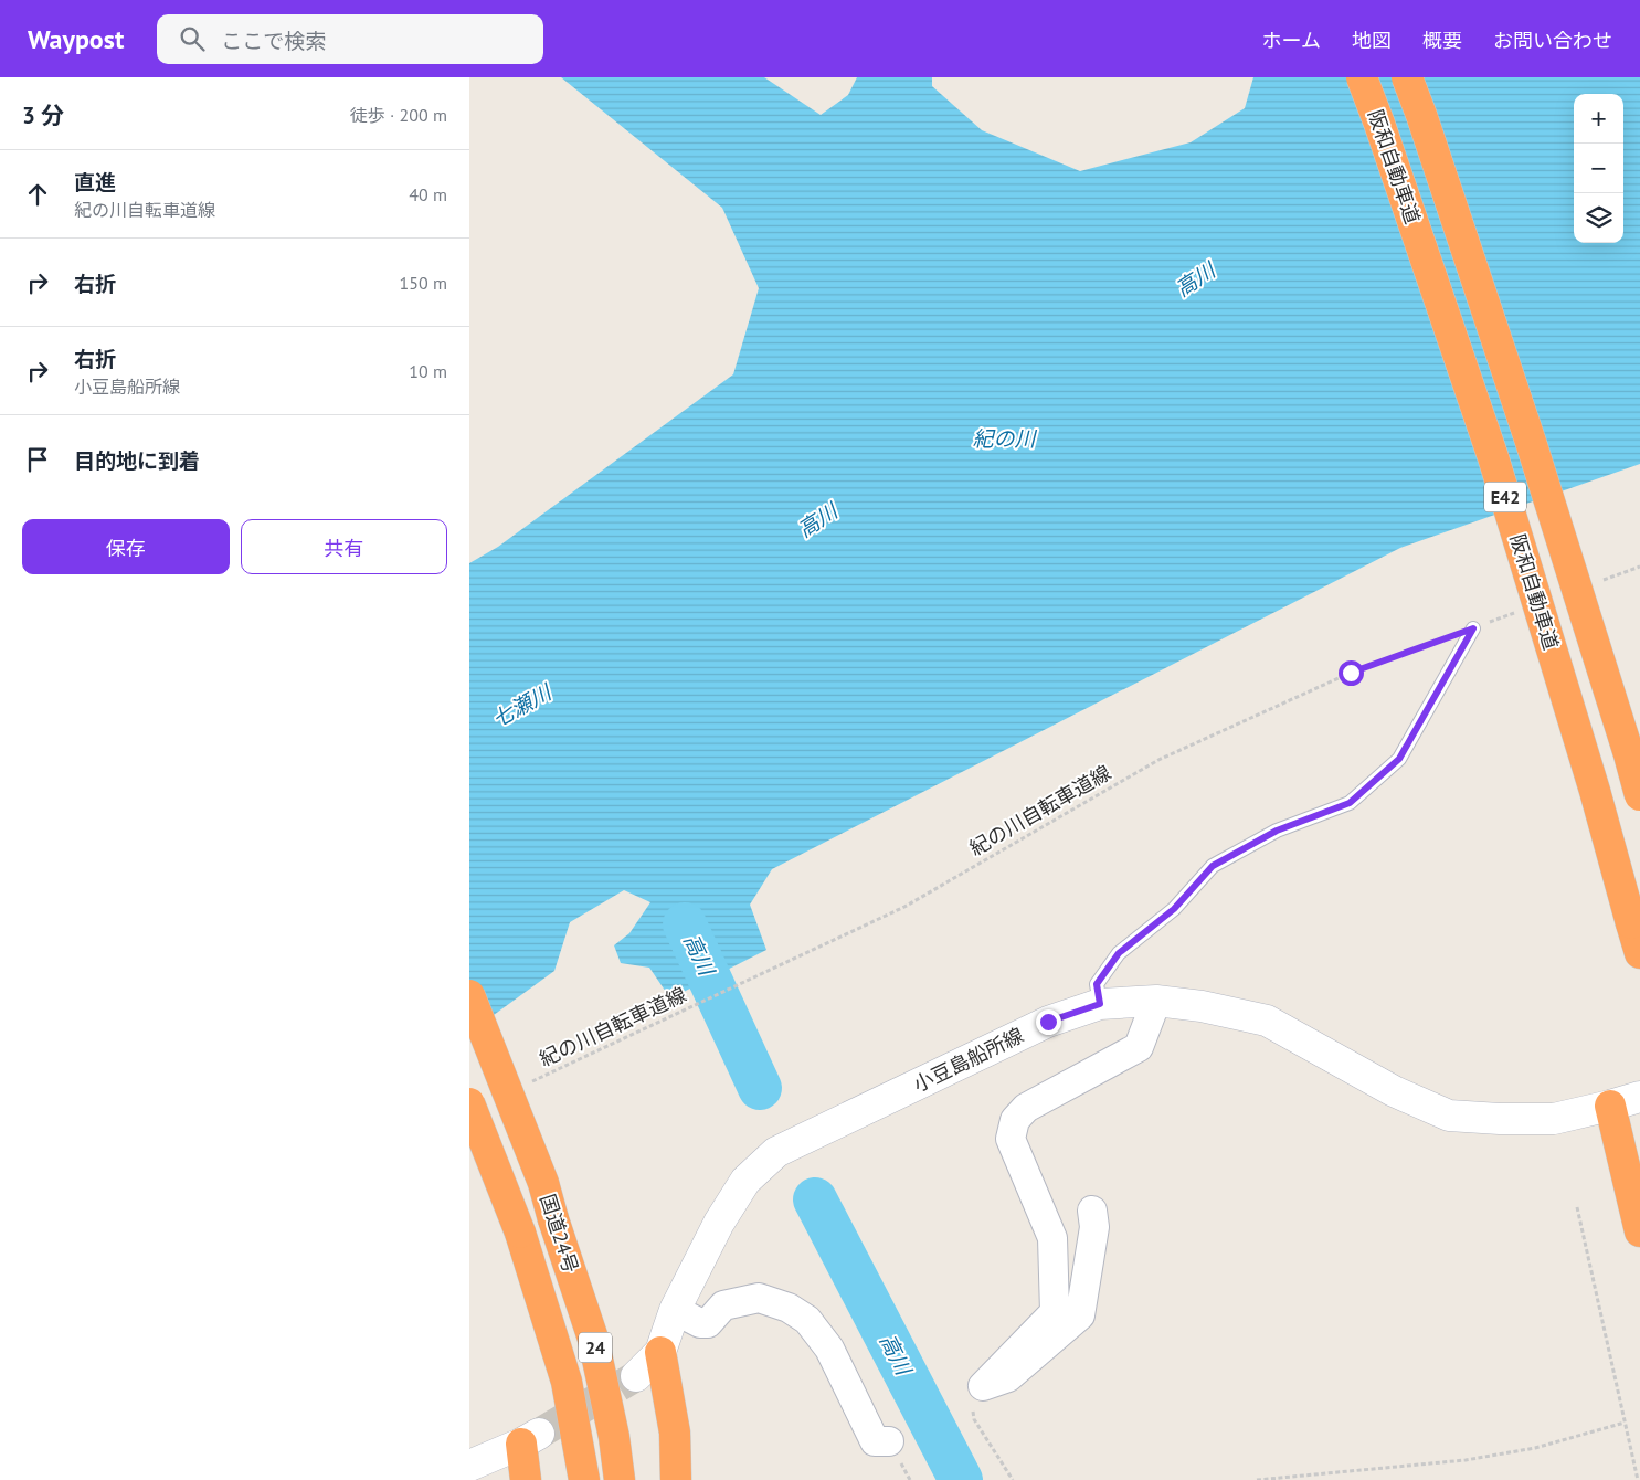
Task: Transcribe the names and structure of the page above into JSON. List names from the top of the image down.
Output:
{
  "streets": {
    "highway": [
      "阪和自動車道",
      "E42",
      "国道24号",
      "24"
    ],
    "main road": ["小豆島船所線"],
    "path": ["紀の川自転車道線"]
  },
  "water": ["高川", "紀の川", "七瀬川"],
  "page": {
    "header": "Waypost",
    "search": "ここで検索",
    "nav": [
      "ホーム",
      "地図",
      "概要",
      "お問い合わせ"
    ],
    "heading": ["3 分", "徒歩 · 200 m"],
    "map_buttons": ["+", "−"],
    "list": [
      ["直進", "紀の川自転車道線", "40 m"],
      ["右折", "150 m"],
      ["右折", "小豆島船所線", "10 m"],
      "目的地に到着"
    ],
    "buttons": ["保存", "共有"]
  }
}
